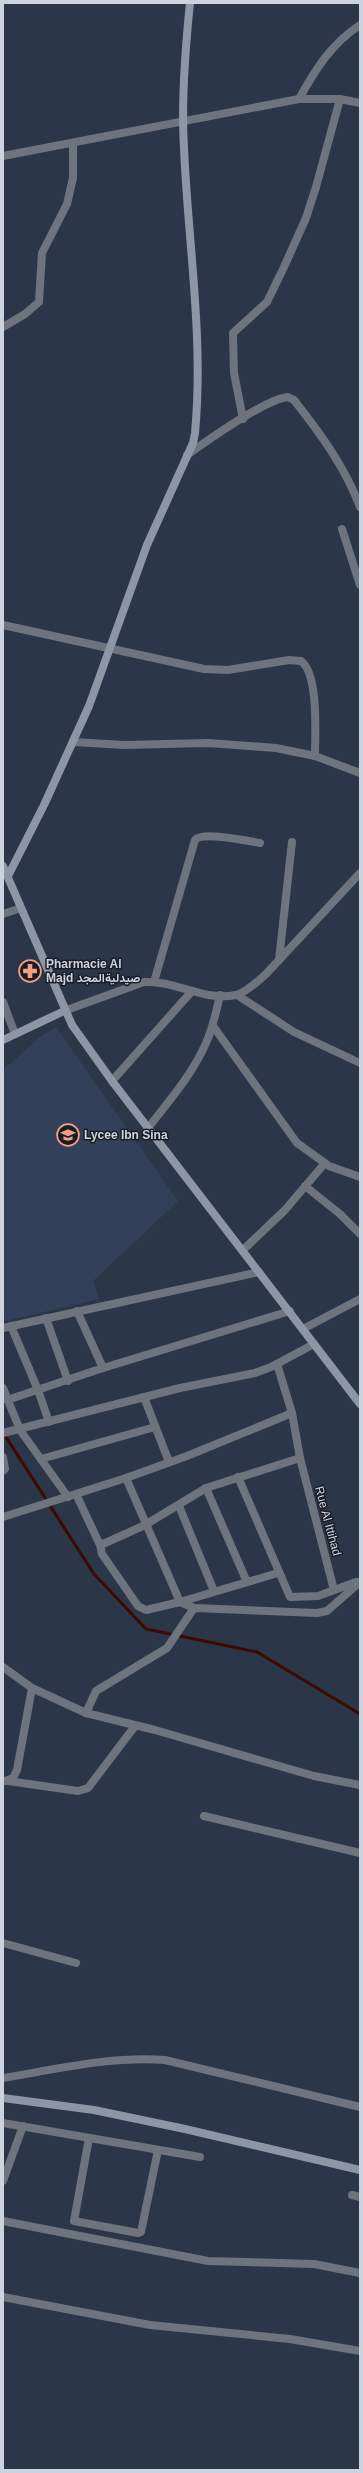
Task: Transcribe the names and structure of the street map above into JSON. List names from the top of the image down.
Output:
{
  "streets": {
    "street": ["Rue Al Ittihad"]
  },
  "places": {
    "pharmacy": ["Pharmacie Al Majd صيدليةالمجد"],
    "school or university": ["Lycee Ibn Sina"]
  }
}
